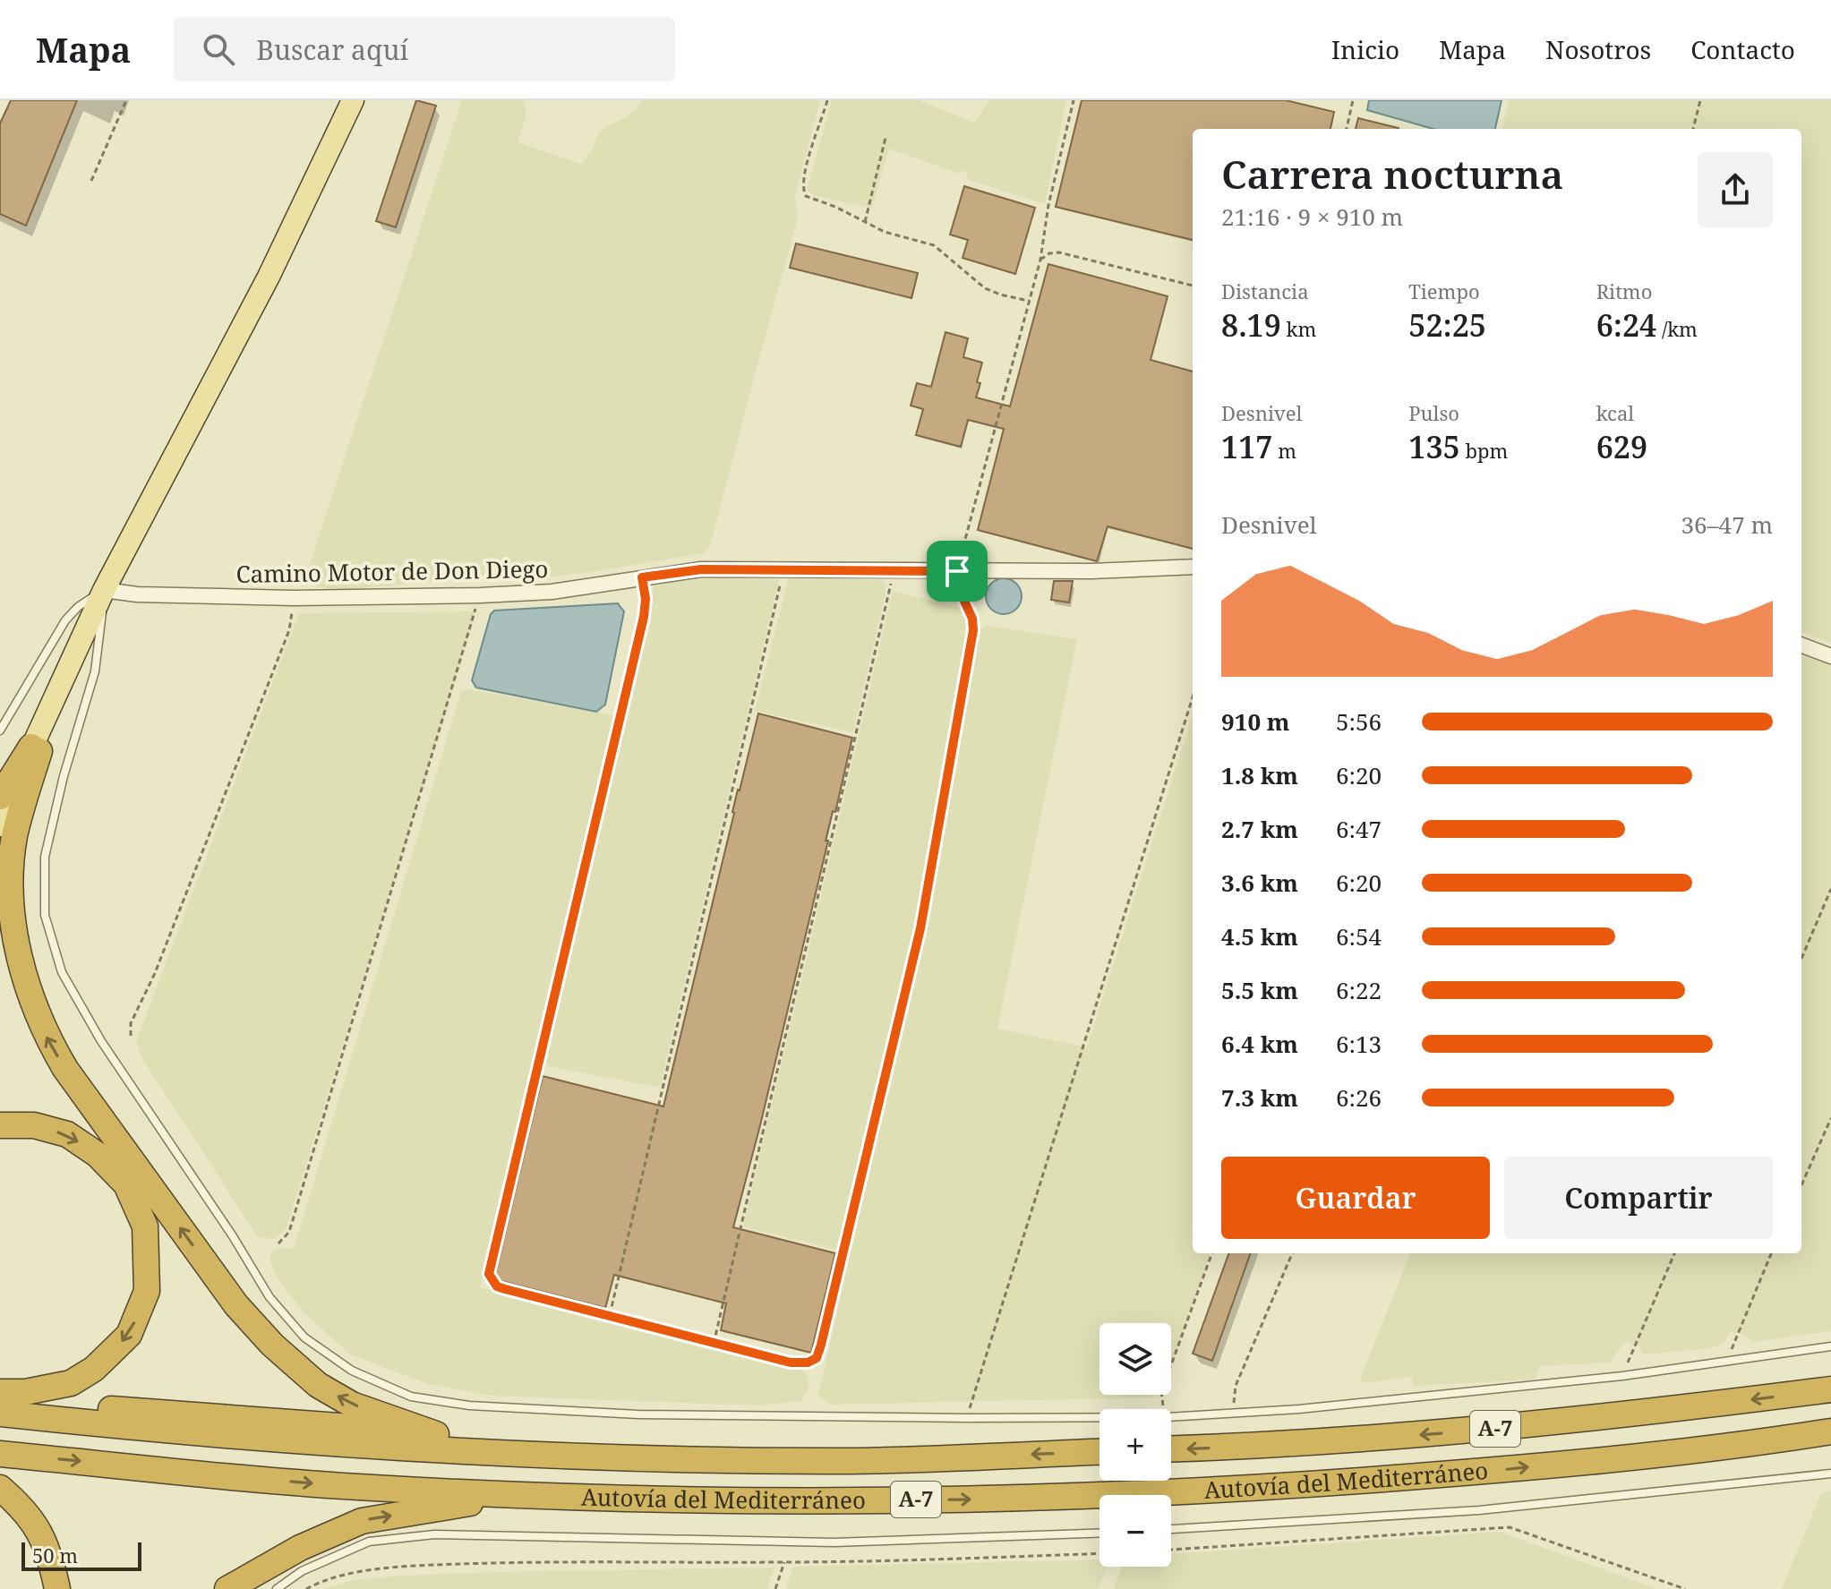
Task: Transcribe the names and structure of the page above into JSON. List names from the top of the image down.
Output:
{
  "streets": {
    "highway": ["A-7", "Autovía del Mediterráneo"],
    "street": ["Camino Motor de Don Diego"]
  },
  "scale_bar": "50 m",
  "page": {
    "header": "Mapa",
    "search": "Buscar aquí",
    "nav": [
      "Inicio",
      "Mapa",
      "Nosotros",
      "Contacto"
    ],
    "heading": ["Carrera nocturna", "21:16 · 9 × 910 m"],
    "stats": [
      ["Distancia", "8.19 km"],
      ["Tiempo", "52:25"],
      ["Ritmo", "6:24 /km"],
      ["Desnivel", "117 m"],
      ["Pulso", "135 bpm"],
      ["kcal", "629"]
    ],
    "chart": ["Desnivel", "36–47 m"],
    "list": [
      {
        "name": "910 m",
        "note": "5:56"
      },
      {
        "name": "1.8 km",
        "note": "6:20"
      },
      {
        "name": "2.7 km",
        "note": "6:47"
      },
      {
        "name": "3.6 km",
        "note": "6:20"
      },
      {
        "name": "4.5 km",
        "note": "6:54"
      },
      {
        "name": "5.5 km",
        "note": "6:22"
      },
      {
        "name": "6.4 km",
        "note": "6:13"
      },
      {
        "name": "7.3 km",
        "note": "6:26"
      }
    ],
    "buttons": ["Guardar", "Compartir"],
    "map_buttons": ["+", "−"],
    "scale": "50 m"
  }
}
